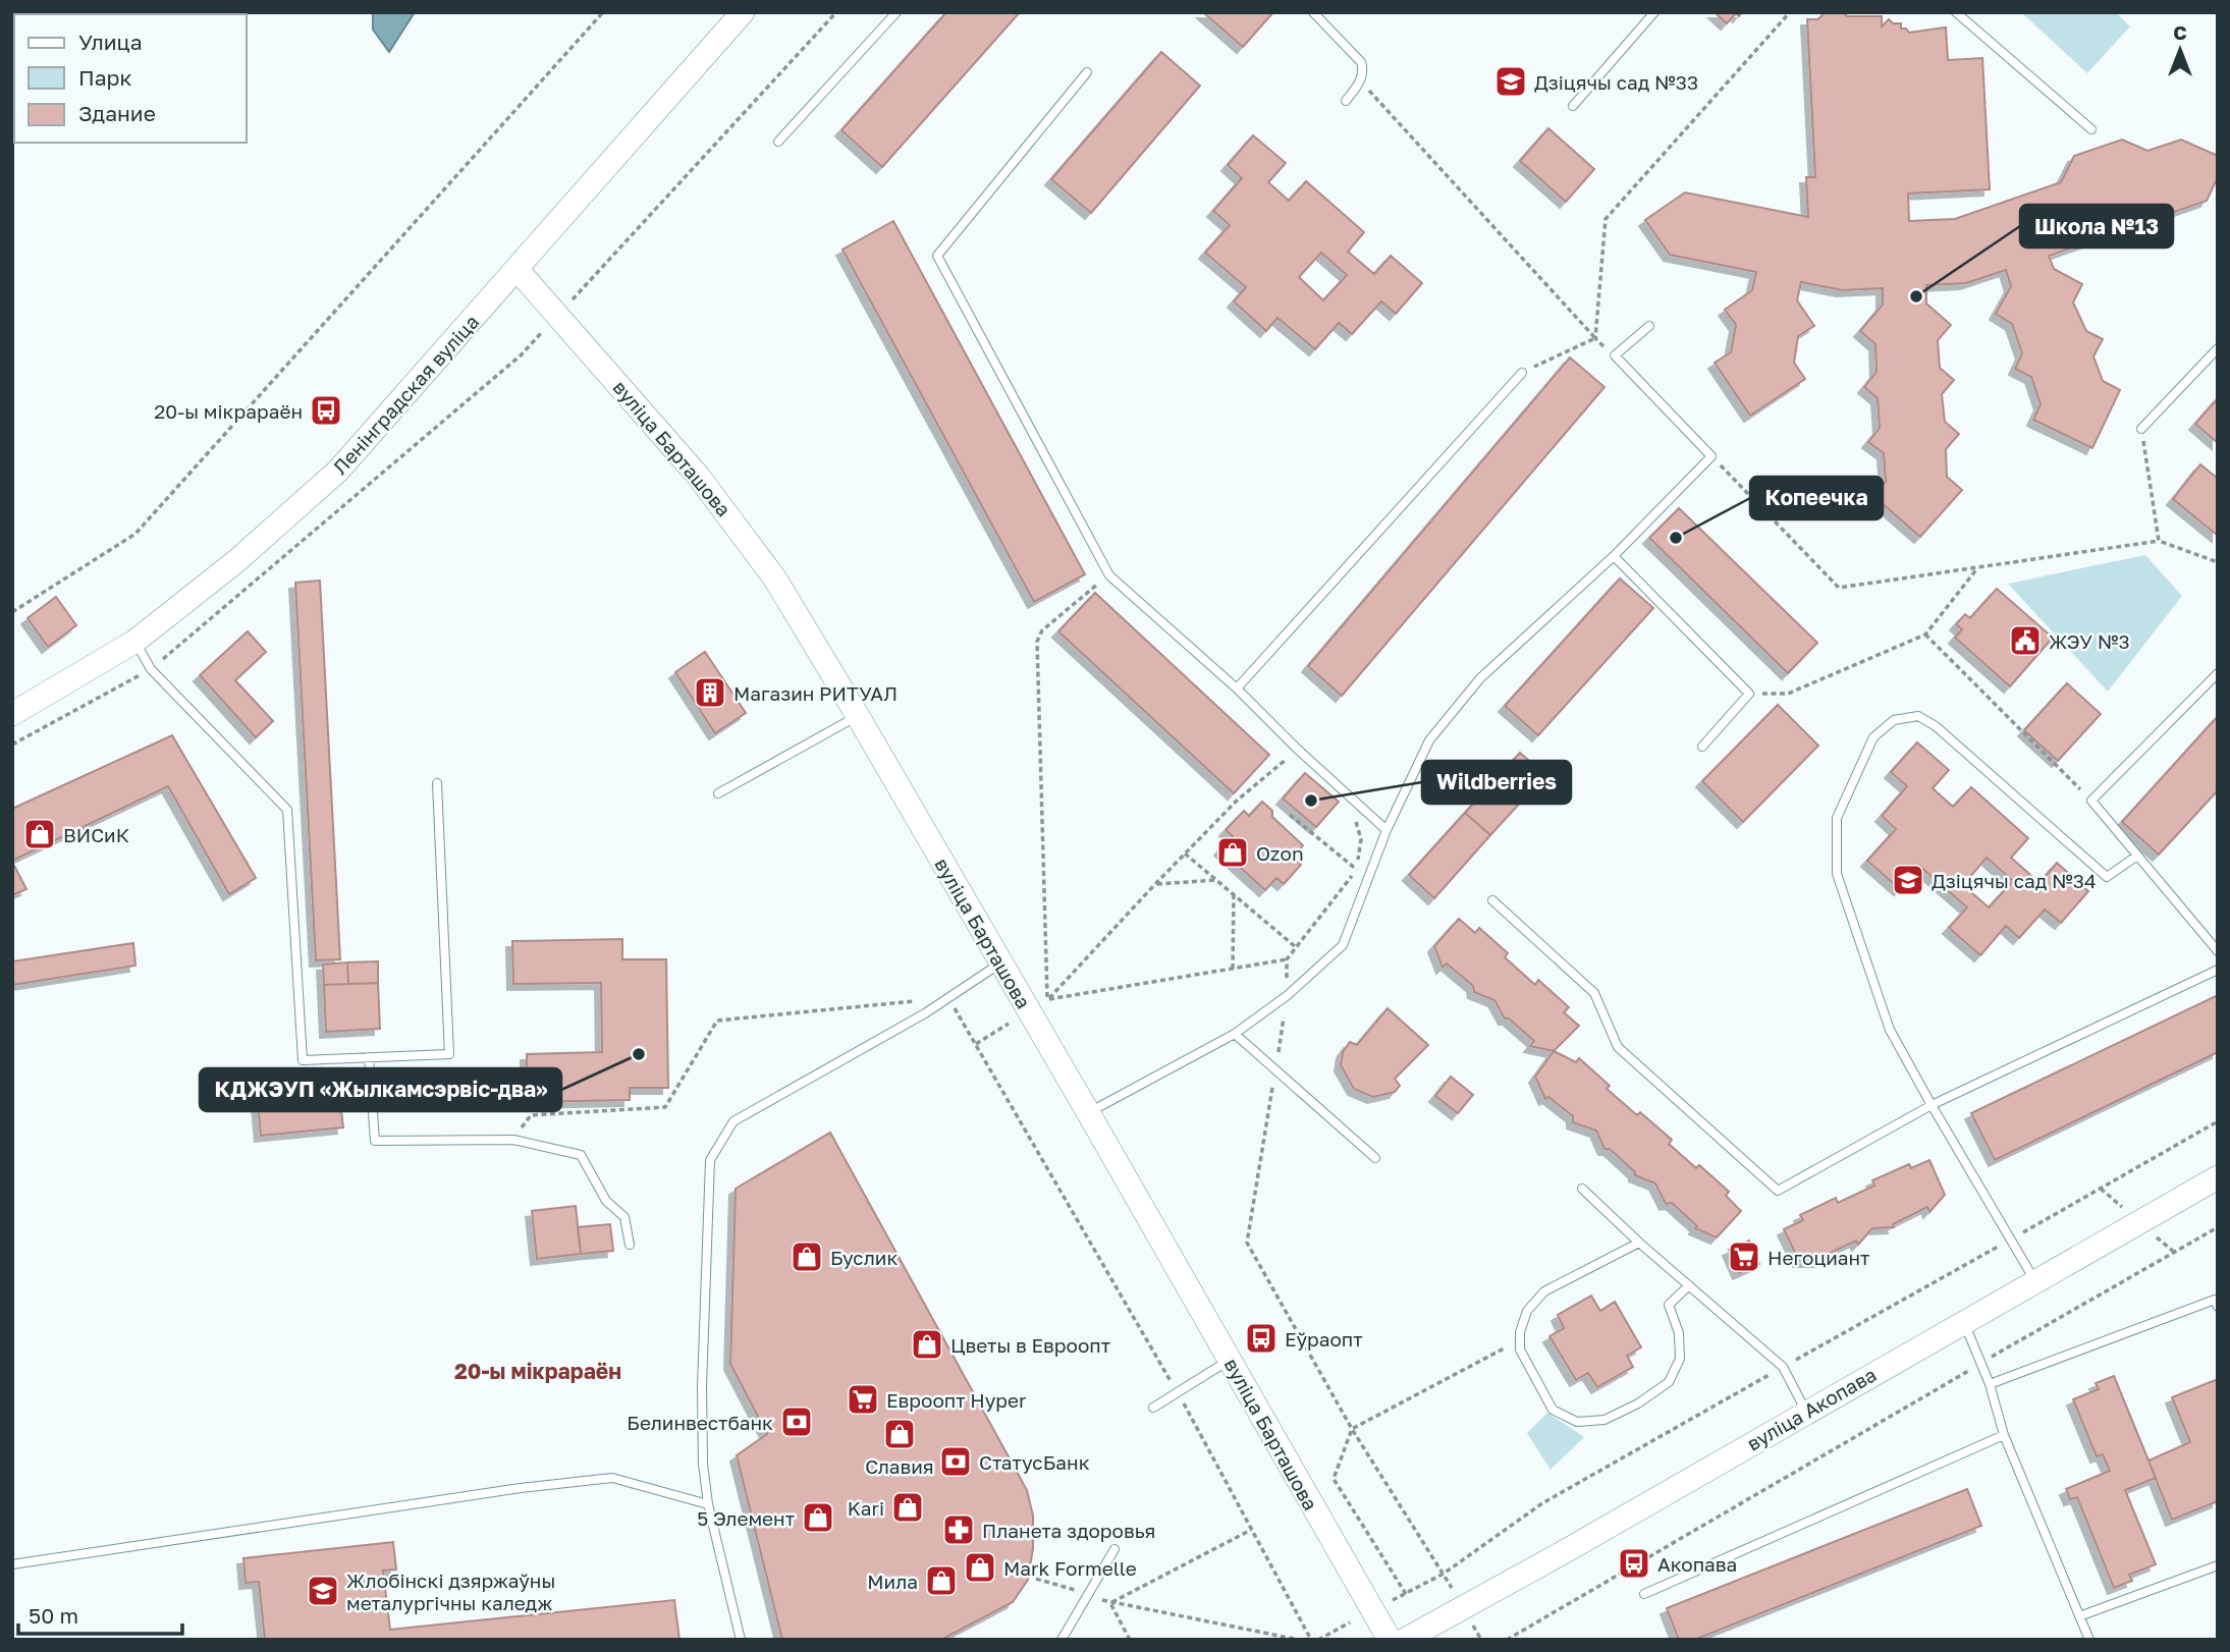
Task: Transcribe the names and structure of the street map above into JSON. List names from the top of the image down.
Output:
{
  "streets": {
    "main road": ["Ленінградская вуліца", "вуліца Барташова", "вуліца Акопава"]
  },
  "crossings": [
    ["Ленінградская вуліца", "вуліца Барташова"]
  ],
  "districts": ["20-ы мікрараён"],
  "places": {
    "school or university": ["Дзіцячы сад №33", "Дзіцячы сад №34", "Жлобінскі дзяржаўны металургічны каледж"],
    "other": [
      "Школа №13",
      "Копеечка",
      "Wildberries",
      "КДЖЭУП «Жылкамсэрвіс-два»"
    ],
    "bus stop": ["20-ы мікрараён", "Еўраопт", "Акопава"],
    "public building": ["ЖЭУ №3"],
    "building": ["Магазин РИТУАЛ"],
    "shop": [
      "ВИСиК",
      "Ozon",
      "Буслик",
      "Цветы в Евроопт",
      "Славия",
      "Kari",
      "5 Элемент",
      "Mark Formelle",
      "Мила"
    ],
    "supermarket": ["Негоциант", "Евроопт Hyper"],
    "bank": ["Белинвестбанк", "СтатусБанк"],
    "pharmacy": ["Планета здоровья"]
  },
  "legend": ["Улица", "Парк", "Здание"],
  "scale_bar": "50 m",
  "north": "top"
}
